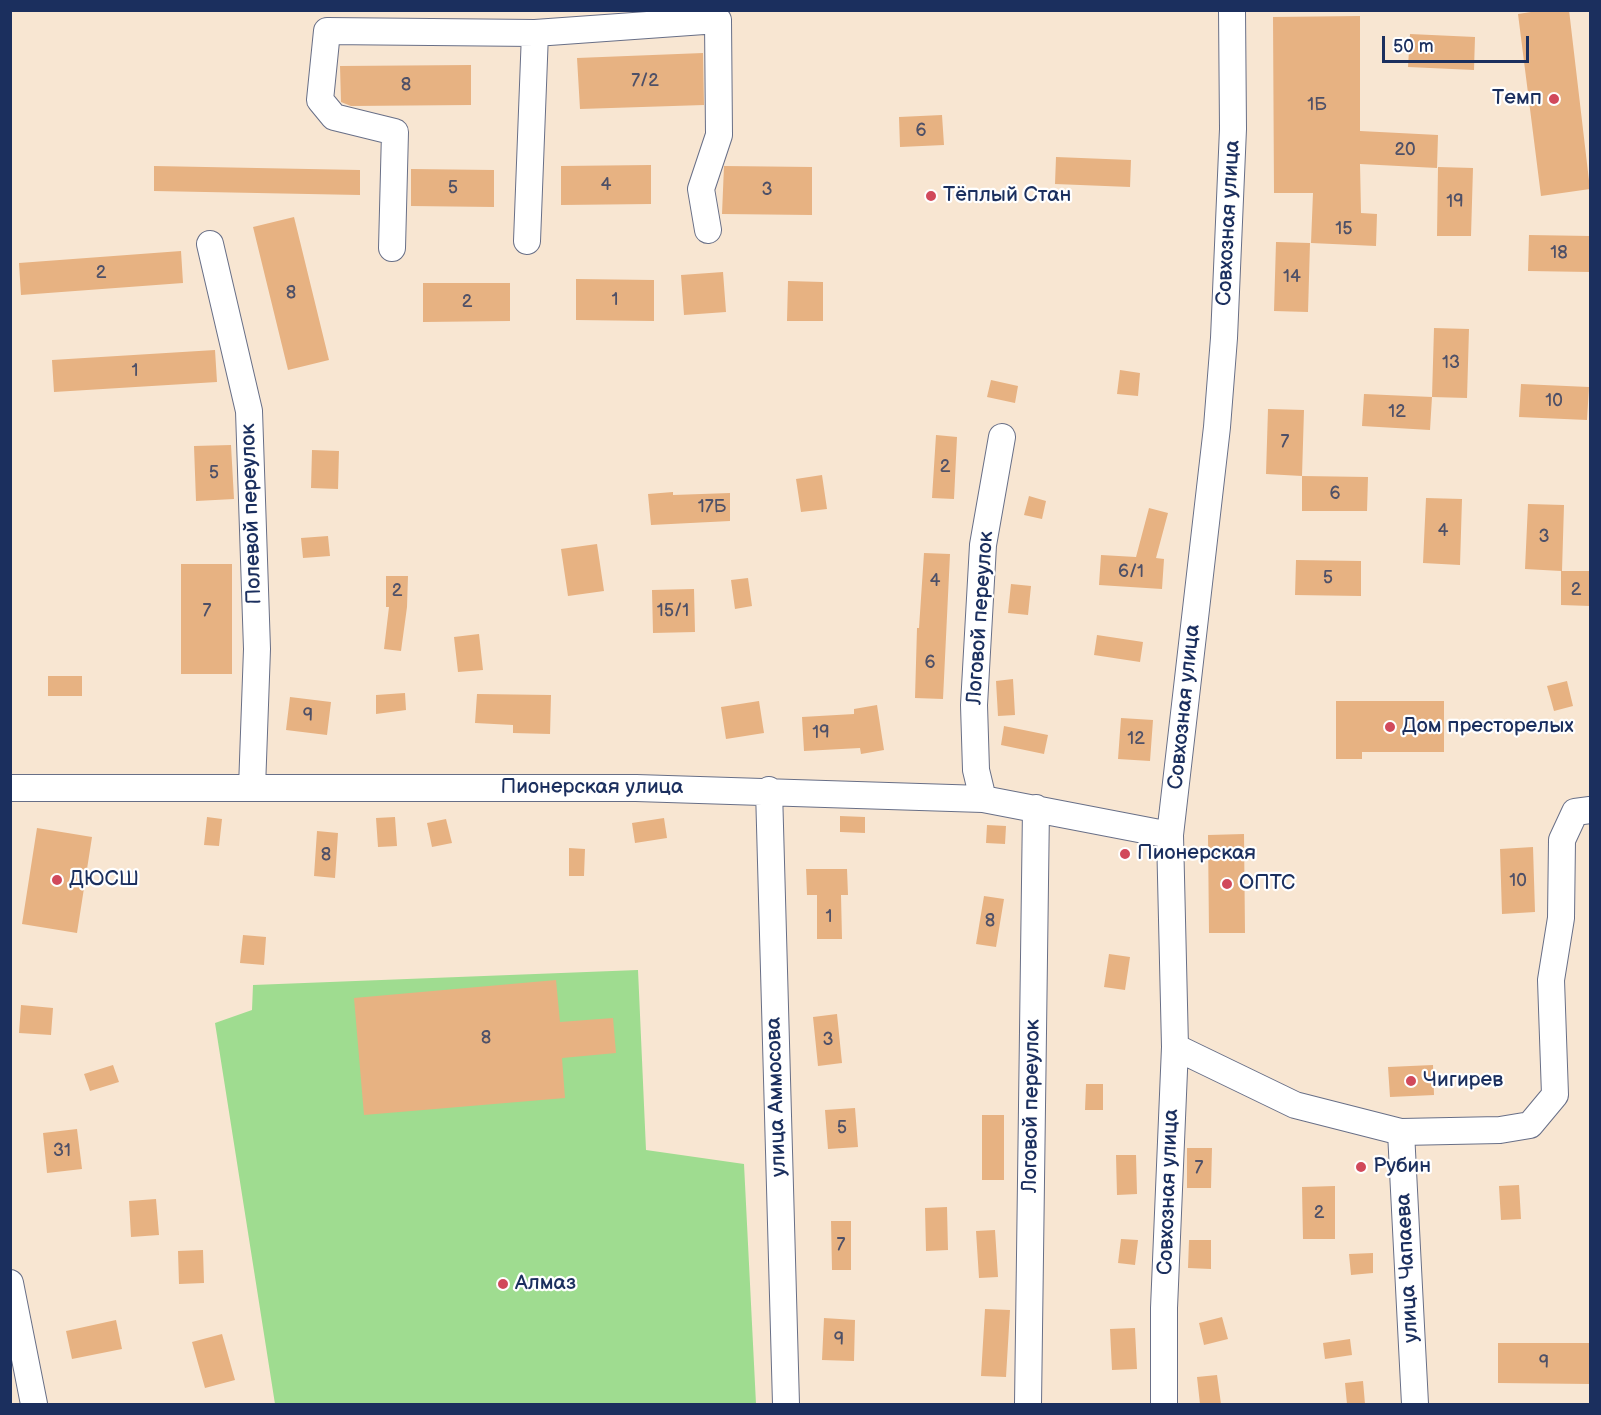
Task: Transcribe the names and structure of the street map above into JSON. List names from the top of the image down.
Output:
{
  "streets": {
    "street": [
      "Совхозная улица",
      "Полевой переулок",
      "Логовой переулок",
      "Пионерская улица",
      "улица Аммосова",
      "улица Чапаева"
    ]
  },
  "crossings": [
    ["Совхозная улица", "Пионерская улица"],
    ["Полевой переулок", "Пионерская улица"],
    ["Логовой переулок", "Пионерская улица"],
    ["Пионерская улица", "улица Аммосова"]
  ],
  "places": [
    "Темп",
    "Тёплый Стан",
    "Дом престорелых",
    "Пионерская",
    "ДЮСШ",
    "ОПТС",
    "Чигирев",
    "Рубин",
    "Алмаз"
  ],
  "house_numbers": [
    "7/2",
    "8",
    "1Б",
    "6",
    "20",
    "4",
    "5",
    "3",
    "19",
    "15",
    "18",
    "2",
    "14",
    "8",
    "1",
    "2",
    "13",
    "1",
    "10",
    "12",
    "7",
    "2",
    "5",
    "6",
    "17Б",
    "4",
    "3",
    "6/1",
    "5",
    "4",
    "2",
    "2",
    "7",
    "15/1",
    "6",
    "9",
    "19",
    "12",
    "8",
    "10",
    "1",
    "8",
    "8",
    "3",
    "5",
    "31",
    "7",
    "2",
    "7",
    "9",
    "9"
  ],
  "scale_bar": "50 m"
}
